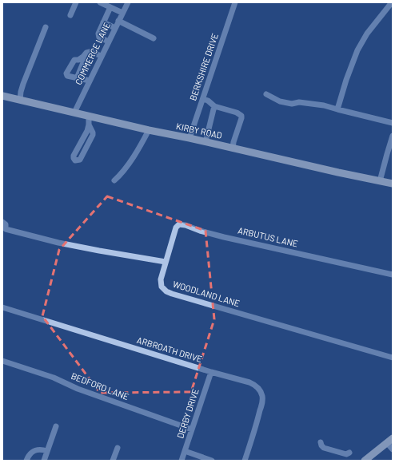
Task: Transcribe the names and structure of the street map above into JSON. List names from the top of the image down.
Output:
{
  "streets": {
    "main road": ["KIRBY ROAD"],
    "street": [
      "COMMERCE LANE",
      "BERKSHIRE DRIVE",
      "ARBUTUS LANE",
      "WOODLAND LANE",
      "ARBROATH DRIVE",
      "BEDFORD LANE",
      "DERBY DRIVE"
    ]
  },
  "crossings": [
    ["COMMERCE LANE", "KIRBY ROAD"],
    ["BERKSHIRE DRIVE", "KIRBY ROAD"],
    ["ARBUTUS LANE", "WOODLAND LANE"],
    ["ARBROATH DRIVE", "DERBY DRIVE"],
    ["BEDFORD LANE", "DERBY DRIVE"]
  ]
}
